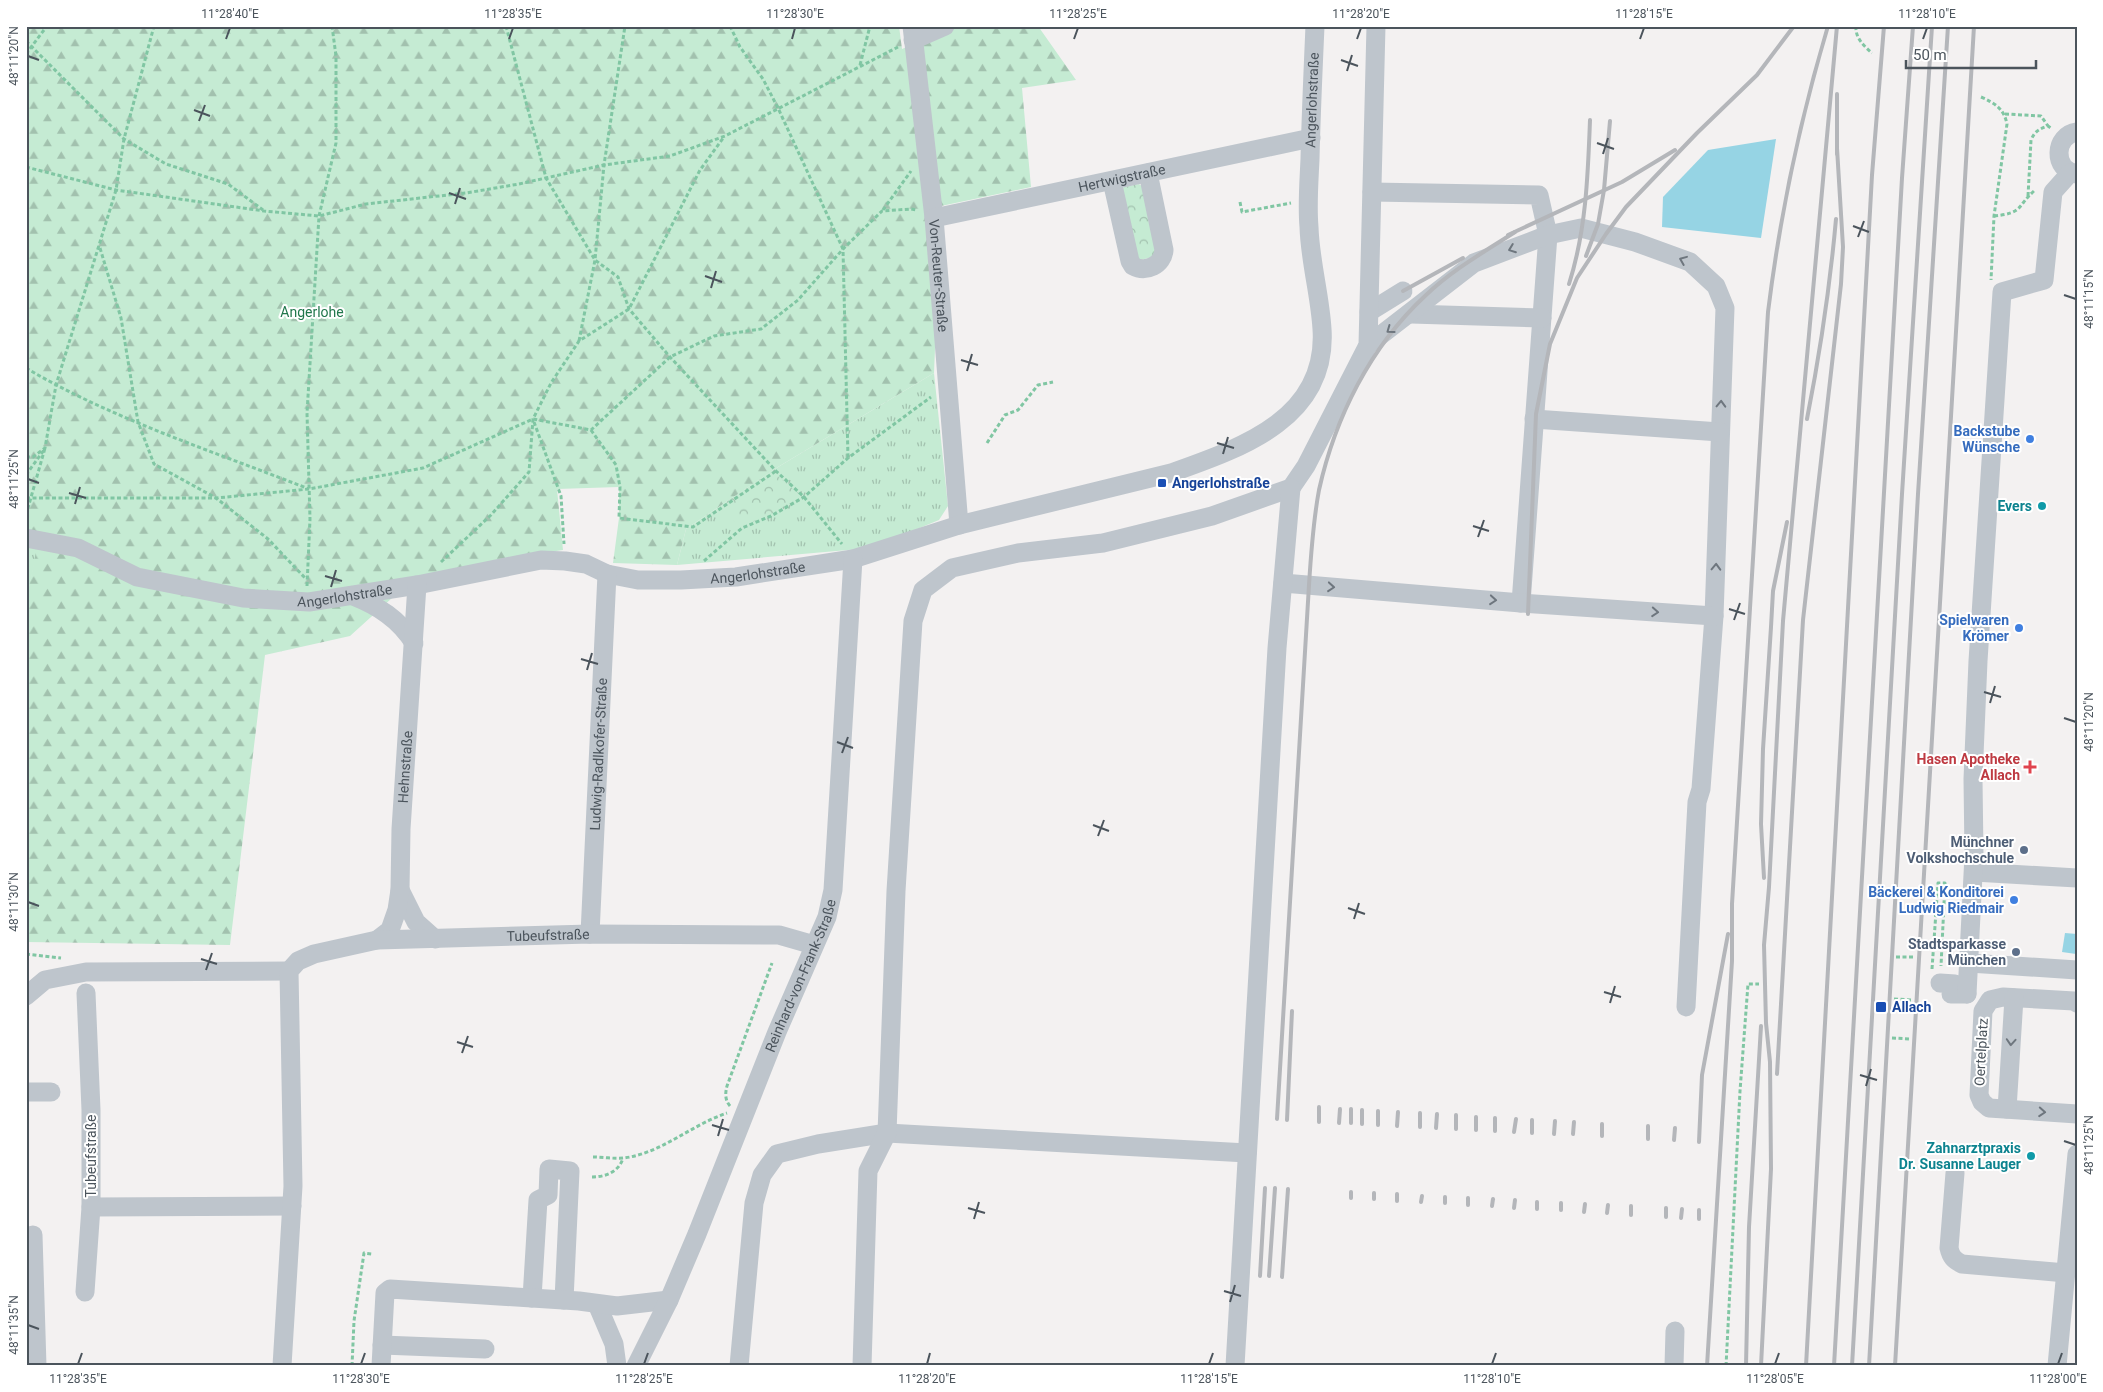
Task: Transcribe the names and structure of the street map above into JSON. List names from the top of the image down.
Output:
{
  "streets": {
    "street": [
      "Angerlohstraße",
      "Hertwigstraße",
      "Von-Reuter-Straße",
      "Ludwig-Radlkofer-Straße",
      "Hehnstraße",
      "Tubeufstraße",
      "Reinhard-von-Frank-Straße",
      "Oertelplatz"
    ]
  },
  "crossings": [
    ["Angerlohstraße", "Hertwigstraße"],
    ["Angerlohstraße", "Von-Reuter-Straße"],
    ["Angerlohstraße", "Ludwig-Radlkofer-Straße"],
    ["Angerlohstraße", "Hehnstraße"],
    ["Angerlohstraße", "Reinhard-von-Frank-Straße"],
    ["Hertwigstraße", "Von-Reuter-Straße"],
    ["Ludwig-Radlkofer-Straße", "Tubeufstraße"],
    ["Hehnstraße", "Tubeufstraße"],
    ["Tubeufstraße", "Reinhard-von-Frank-Straße"]
  ],
  "parks": ["Angerlohe"],
  "places": {
    "other": [
      "Backstube Wünsche",
      "Evers",
      "Spielwaren Krömer",
      "Münchner Volkshochschule",
      "Bäckerei & Konditorei Ludwig Riedmair",
      "Stadtsparkasse München",
      "Zahnarztpraxis Dr. Susanne Lauger"
    ],
    "transit": ["Angerlohstraße", "Allach"],
    "health": ["Hasen Apotheke Allach"]
  },
  "scale_bar": "50 m",
  "coordinates": [
    "11°28'40\"E",
    "11°28'35\"E",
    "11°28'30\"E",
    "11°28'25\"E",
    "11°28'20\"E",
    "11°28'15\"E",
    "11°28'10\"E",
    "48°11'20\"N",
    "48°11'15\"N",
    "48°11'25\"N",
    "48°11'30\"N",
    "48°11'35\"N",
    "11°28'05\"E",
    "11°28'00\"E"
  ]
}
